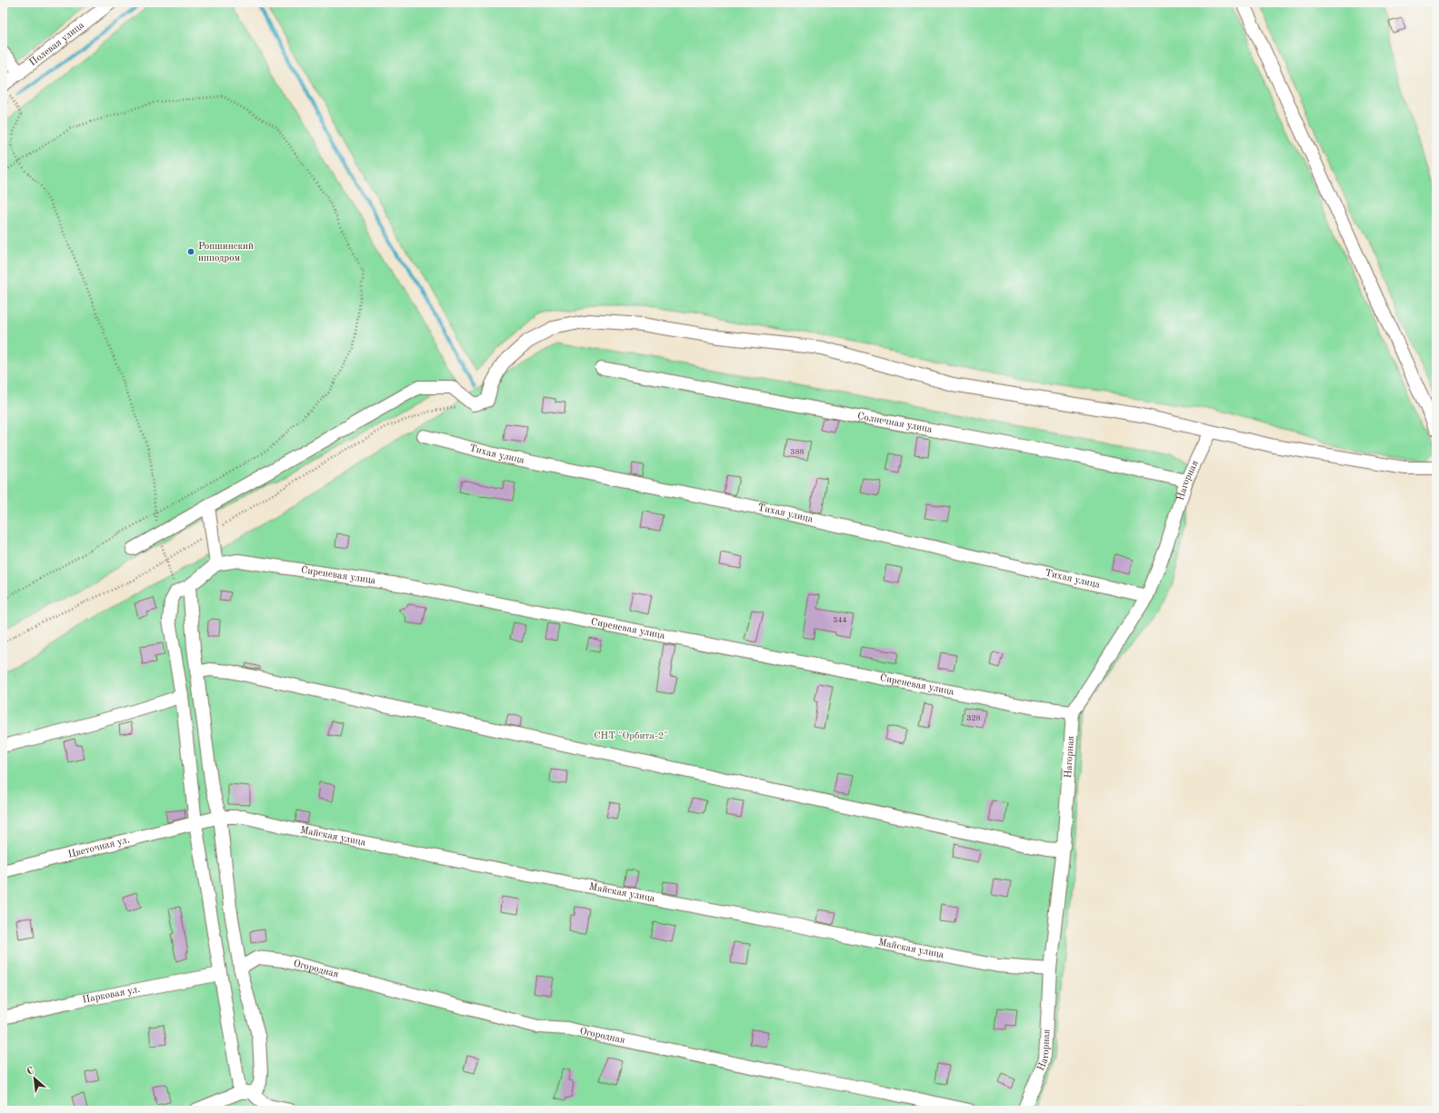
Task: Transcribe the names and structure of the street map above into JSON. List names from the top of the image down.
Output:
{
  "streets": {
    "street": [
      "Полевая улица",
      "Солнечная улица",
      "Тихая улица",
      "Нагорная",
      "Сиреневая улица",
      "Майская улица",
      "Цветочная ул.",
      "Огородная",
      "Парковая ул."
    ]
  },
  "crossings": [
    ["Солнечная улица", "Нагорная"],
    ["Тихая улица", "Нагорная"],
    ["Нагорная", "Сиреневая улица"],
    ["Нагорная", "Майская улица"],
    ["Майская улица", "Цветочная ул."]
  ],
  "parks": ["СНТ \"Орбита-2\""],
  "places": ["Ропшинский ипподром"],
  "house_numbers": ["388", "344", "328"],
  "north": "top left"
}
